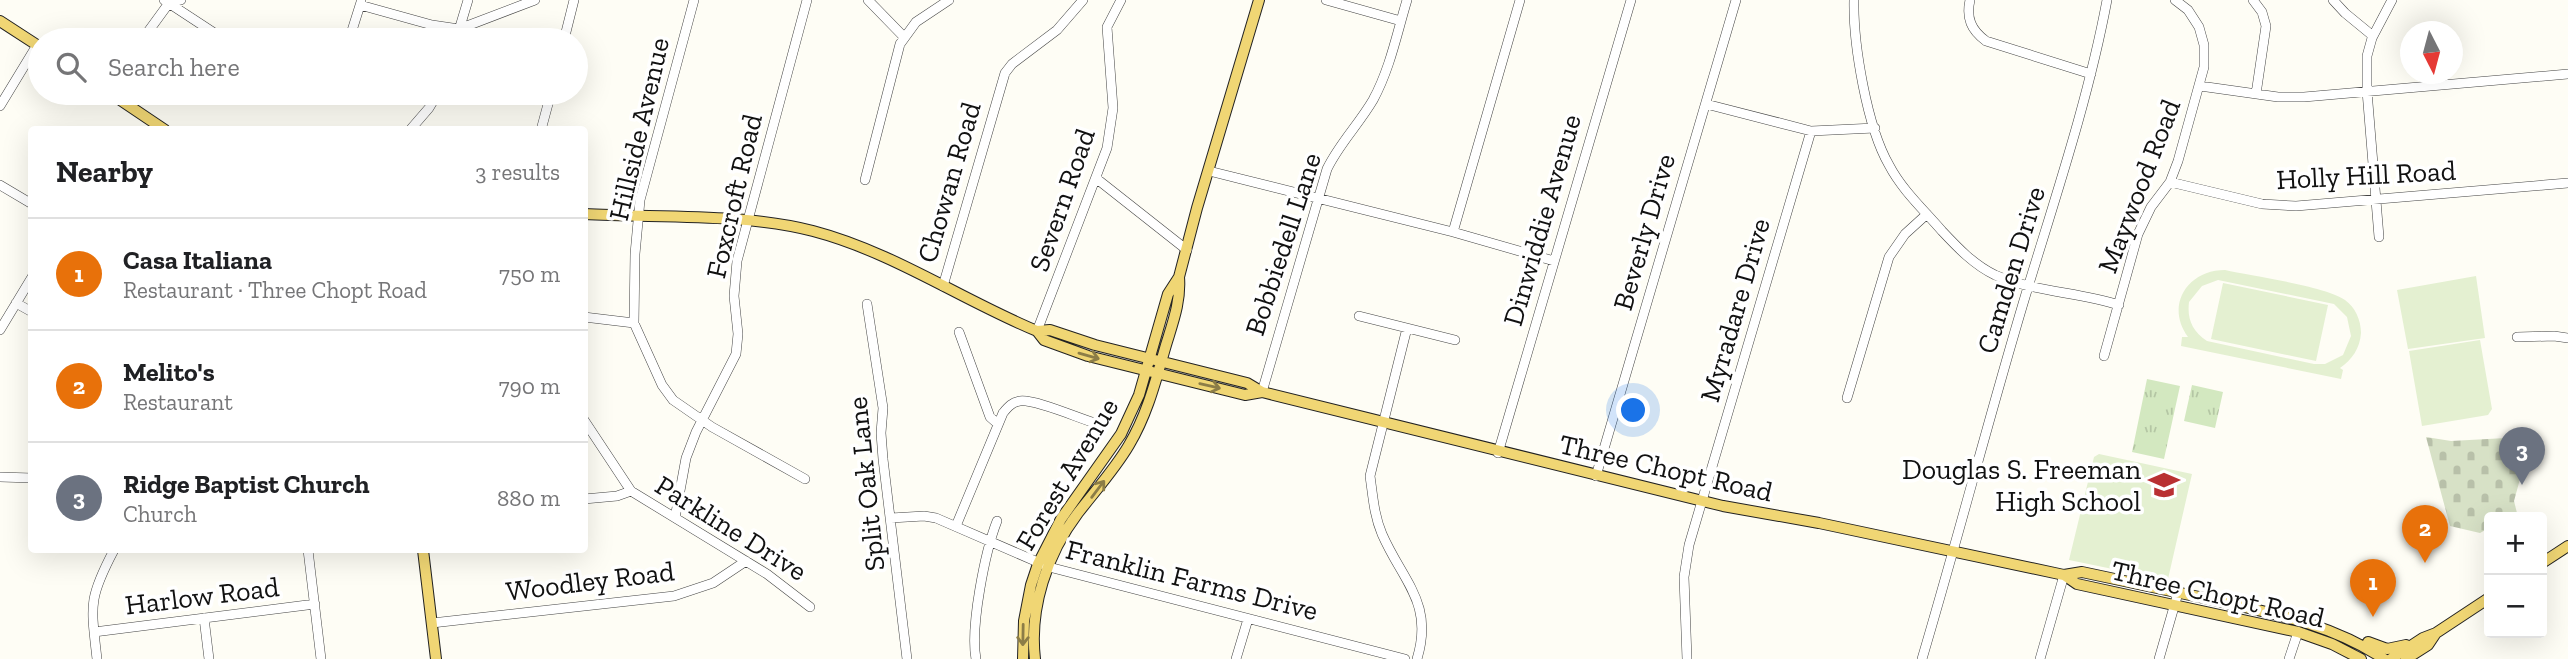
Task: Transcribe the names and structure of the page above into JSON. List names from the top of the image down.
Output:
{
  "streets": {
    "main road": ["Three Chopt Road", "Forest Avenue"],
    "street": [
      "Hillside Avenue",
      "Holly Hill Road",
      "Chowan Road",
      "Maywood Road",
      "Foxcroft Road",
      "Severn Road",
      "Dinwiddie Avenue",
      "Beverly Drive",
      "Bobbiedell Lane",
      "Camden Drive",
      "Myradare Drive",
      "Split Oak Lane",
      "Parkline Drive",
      "Franklin Farms Drive",
      "Woodley Road",
      "Harlow Road"
    ]
  },
  "crossings": [
    ["Hillside Avenue", "Foxcroft Road"],
    ["Hillside Avenue", "Three Chopt Road"],
    ["Holly Hill Road", "Maywood Road"],
    ["Chowan Road", "Three Chopt Road"],
    ["Foxcroft Road", "Three Chopt Road"],
    ["Foxcroft Road", "Parkline Drive"],
    ["Severn Road", "Three Chopt Road"],
    ["Dinwiddie Avenue", "Three Chopt Road"],
    ["Beverly Drive", "Three Chopt Road"],
    ["Bobbiedell Lane", "Three Chopt Road"],
    ["Camden Drive", "Three Chopt Road"],
    ["Myradare Drive", "Three Chopt Road"],
    ["Three Chopt Road", "Forest Avenue"],
    ["Forest Avenue", "Franklin Farms Drive"],
    ["Split Oak Lane", "Franklin Farms Drive"],
    ["Parkline Drive", "Woodley Road"]
  ],
  "places": {
    "school or university": ["Douglas S. Freeman High School"]
  },
  "north": "bottom",
  "page": {
    "search": "Search here",
    "heading": ["Nearby", "3 results"],
    "list": [
      {
        "mark": "1",
        "name": "Casa Italiana",
        "note": "Restaurant · Three Chopt Road",
        "value": "750 m"
      },
      {
        "mark": "2",
        "name": "Melito's",
        "note": "Restaurant",
        "value": "790 m"
      },
      {
        "mark": "3",
        "name": "Ridge Baptist Church",
        "note": "Church",
        "value": "880 m"
      }
    ],
    "pins": ["3", "2", "1"],
    "map_buttons": ["+", "−"]
  }
}
